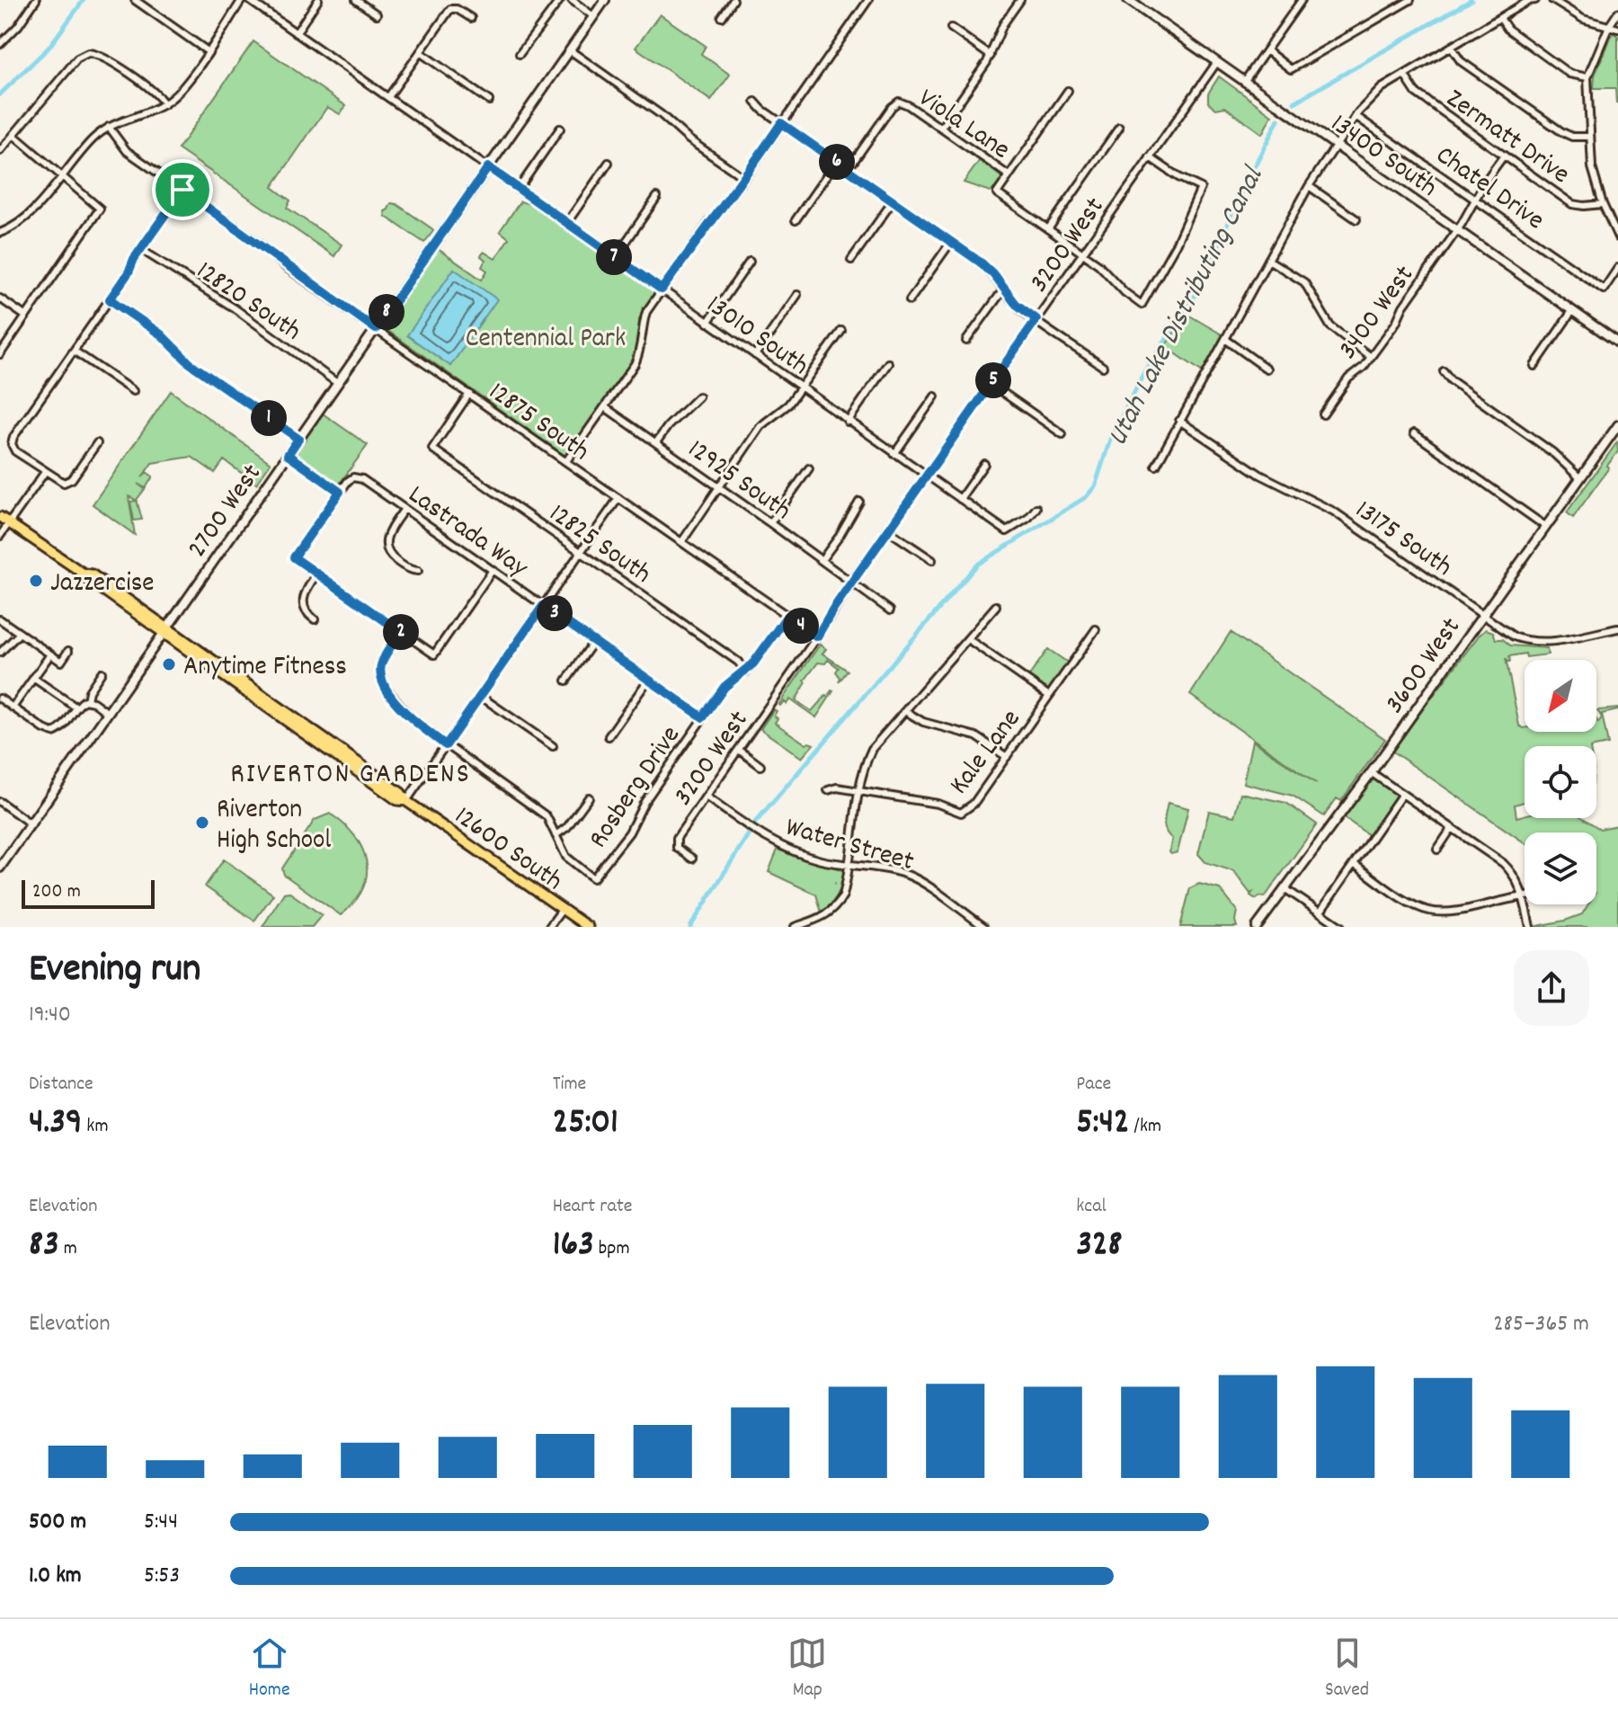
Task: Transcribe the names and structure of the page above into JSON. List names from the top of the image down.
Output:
{
  "streets": {
    "main road": [
      "13400 South",
      "2700 West",
      "3600 West",
      "12600 South"
    ],
    "street": [
      "Viola Lane",
      "Zermatt Drive",
      "Chatel Drive",
      "3200 West",
      "12820 South",
      "3400 West",
      "13010 South",
      "12875 South",
      "12925 South",
      "Lastrada Way",
      "13175 South",
      "12825 South",
      "Kale Lane",
      "Rosberg Drive",
      "Water Street"
    ]
  },
  "crossings": [
    ["Zermatt Drive", "3400 West"],
    ["13400 South", "3200 West"],
    ["13400 South", "3400 West"],
    ["Chatel Drive", "3400 West"],
    ["3200 West", "13010 South"],
    ["3200 West", "12875 South"],
    ["3200 West", "12925 South"],
    ["3200 West", "Water Street"],
    ["12820 South", "2700 West"],
    ["13010 South", "2700 West"],
    ["12875 South", "2700 West"],
    ["12875 South", "12825 South"],
    ["12875 South", "Rosberg Drive"],
    ["2700 West", "12600 South"],
    ["Lastrada Way", "Rosberg Drive"],
    ["13175 South", "3600 West"],
    ["12825 South", "Rosberg Drive"]
  ],
  "districts": ["RIVERTON GARDENS"],
  "water": ["Utah Lake Distributing Canal"],
  "parks": ["Centennial Park"],
  "places": ["Jazzercise", "Anytime Fitness", "Riverton High School"],
  "scale_bar": "200 m",
  "north": "bottom left",
  "page": {
    "pins": [
      "6",
      "7",
      "8",
      "5",
      "1",
      "3",
      "4",
      "2"
    ],
    "scale": "200 m",
    "heading": ["Evening run", "19:40"],
    "stats": [
      ["Distance", "4.39 km"],
      ["Time", "25:01"],
      ["Pace", "5:42 /km"],
      ["Elevation", "83 m"],
      ["Heart rate", "163 bpm"],
      ["kcal", "328"]
    ],
    "chart": ["Elevation", "285–365 m"],
    "list": [
      {
        "name": "500 m",
        "note": "5:44"
      },
      {
        "name": "1.0 km",
        "note": "5:53"
      }
    ],
    "tabs": ["Home", "Map", "Saved"]
  }
}
